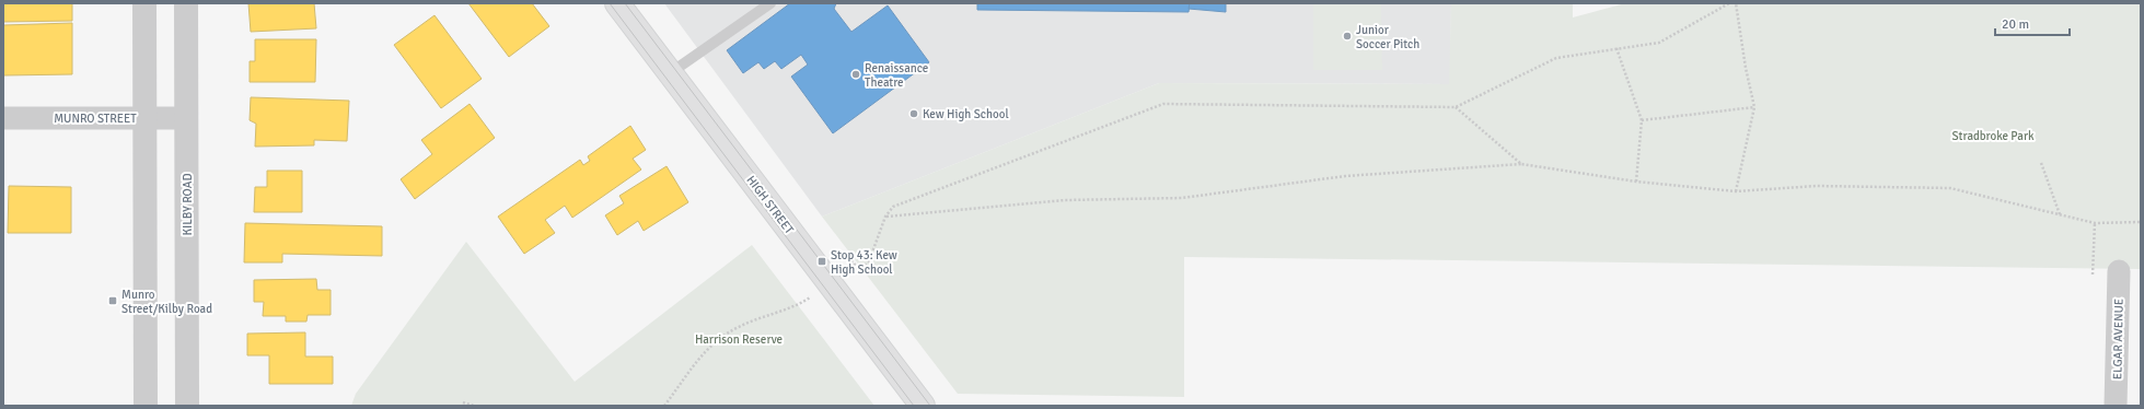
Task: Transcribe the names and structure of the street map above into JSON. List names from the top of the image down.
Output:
{
  "streets": {
    "main road": ["HIGH STREET"],
    "street": ["MUNRO STREET", "KILBY ROAD", "ELGAR AVENUE"]
  },
  "crossings": [
    ["MUNRO STREET", "KILBY ROAD"]
  ],
  "parks": ["Stradbroke Park", "Harrison Reserve"],
  "places": {
    "other": ["Junior Soccer Pitch", "Renaissance Theatre", "Kew High School"],
    "transit": ["Stop 43: Kew High School", "Munro Street/Kilby Road"]
  },
  "scale_bar": "20 m"
}
